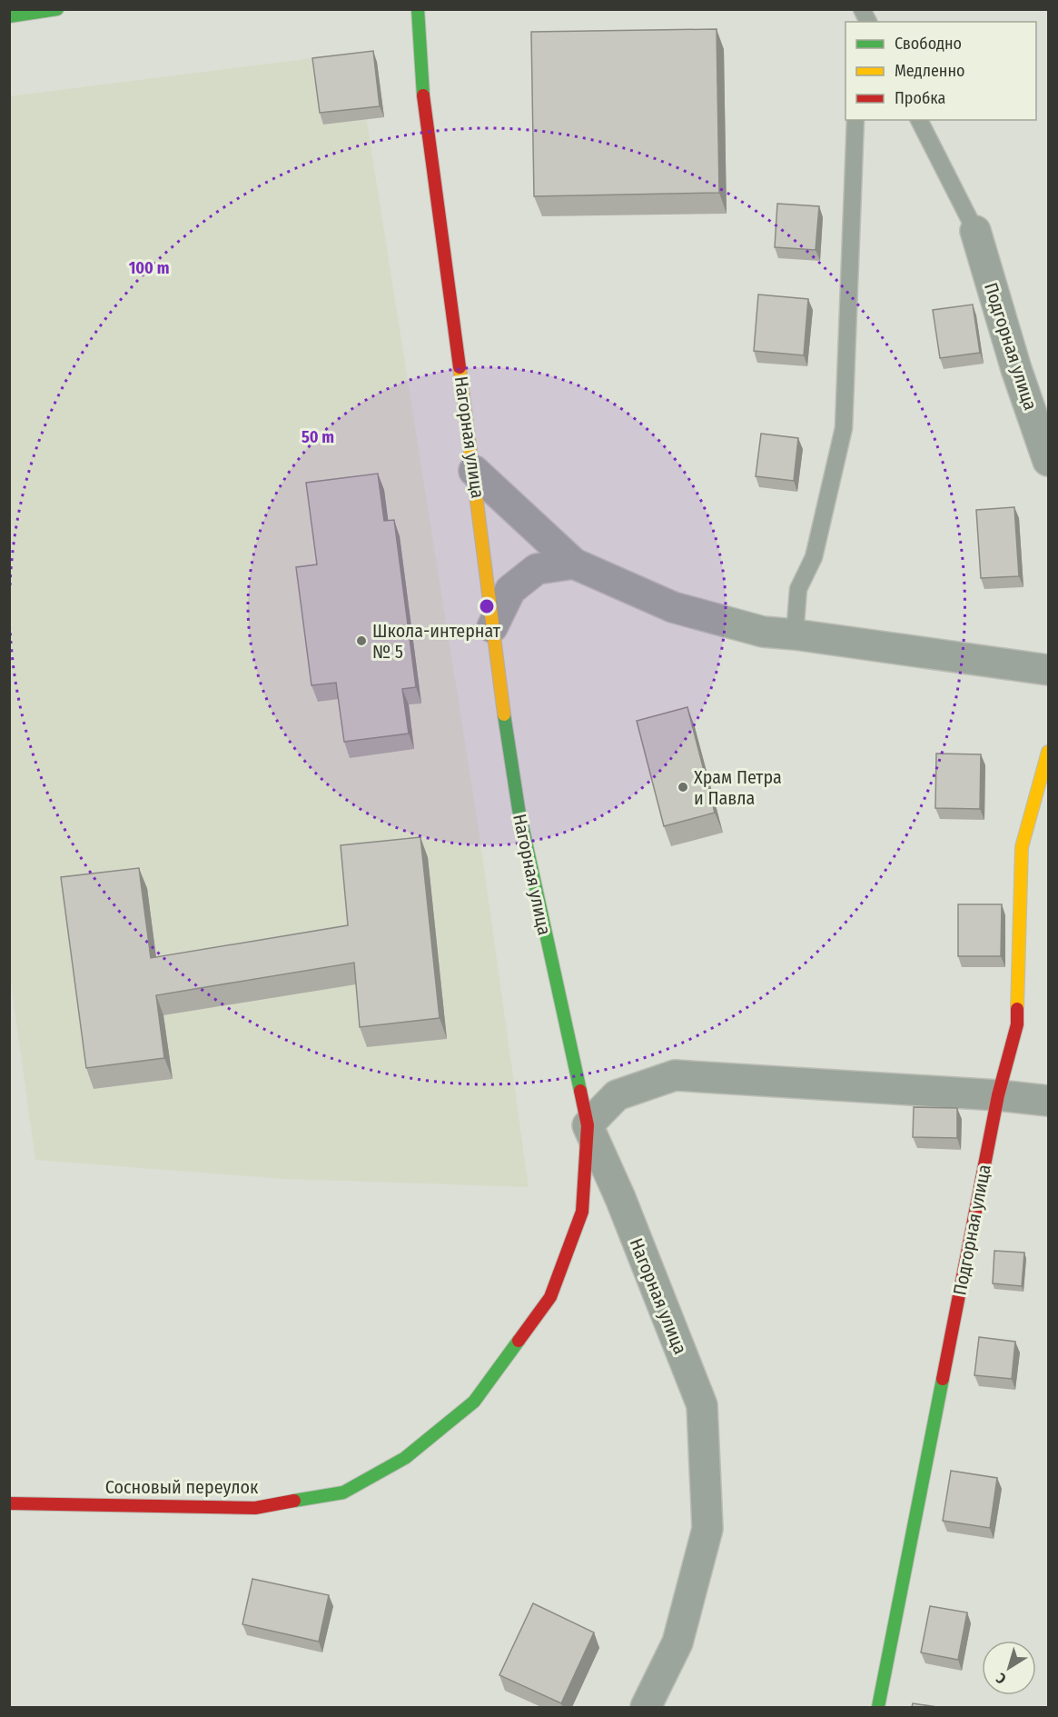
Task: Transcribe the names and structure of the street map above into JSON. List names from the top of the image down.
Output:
{
  "streets": {
    "main road": ["Подгорная улица", "Нагорная улица", "Сосновый переулок"]
  },
  "crossings": [
    ["Нагорная улица", "Сосновый переулок"]
  ],
  "places": ["Школа-интернат № 5", "Храм Петра и Павла"],
  "legend": ["Свободно", "Медленно", "Пробка"],
  "north": "bottom left",
  "rings": ["100 m", "50 m"]
}
